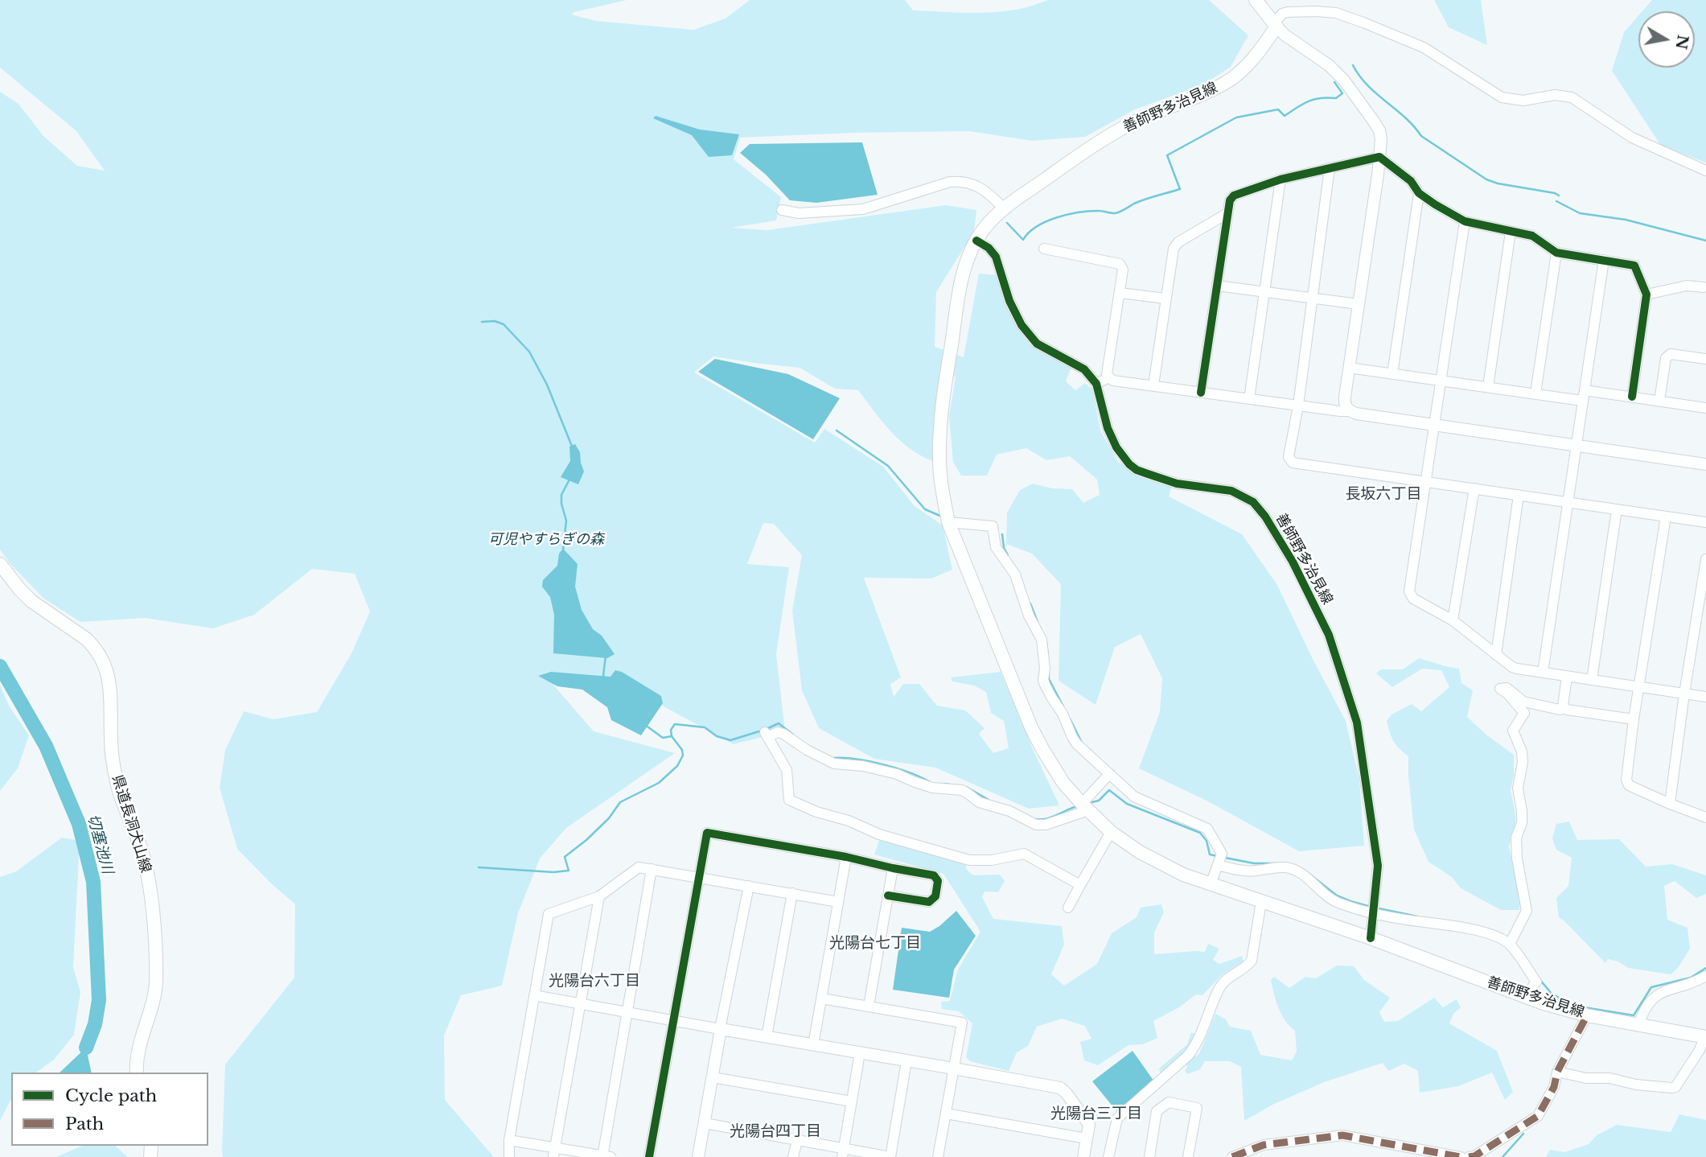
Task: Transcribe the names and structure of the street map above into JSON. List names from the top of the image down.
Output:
{
  "streets": {
    "main road": ["善師野多治見線", "県道長洞犬山線"]
  },
  "districts": [
    "長坂六丁目",
    "光陽台七丁目",
    "光陽台六丁目",
    "光陽台三丁目",
    "光陽台四丁目"
  ],
  "water": ["切塞池川"],
  "parks": ["可児やすらぎの森"],
  "legend": ["Cycle path", "Path"],
  "north": "right"
}
